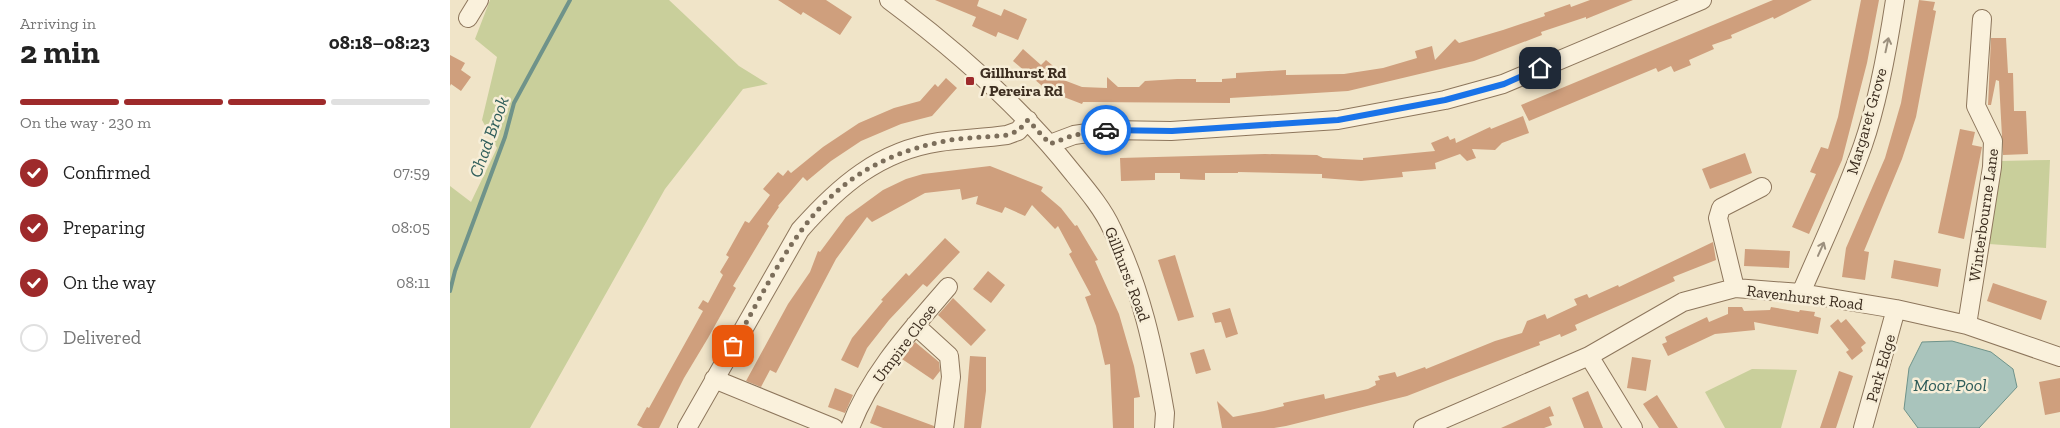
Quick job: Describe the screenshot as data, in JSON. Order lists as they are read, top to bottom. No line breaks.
{"streets":{"street":["Margaret Grove","Winterbourne Lane","Gillhurst Road","Ravenhurst Road","Umpire Close","Park Edge"]},"crossings":[["Margaret Grove","Ravenhurst Road"],["Winterbourne Lane","Ravenhurst Road"],["Ravenhurst Road","Park Edge"]],"one_way":["Margaret Grove"],"water":["Chad Brook","Moor Pool"],"places":{"transit":["Gillhurst Rd / Pereira Rd"]},"page":{"heading":["2 min","Arriving in","08:18–08:23"],"bar":"On the way · 230 m","list":[["Confirmed","07:59"],["Preparing","08:05"],["On the way","08:11"],"Delivered"]}}
